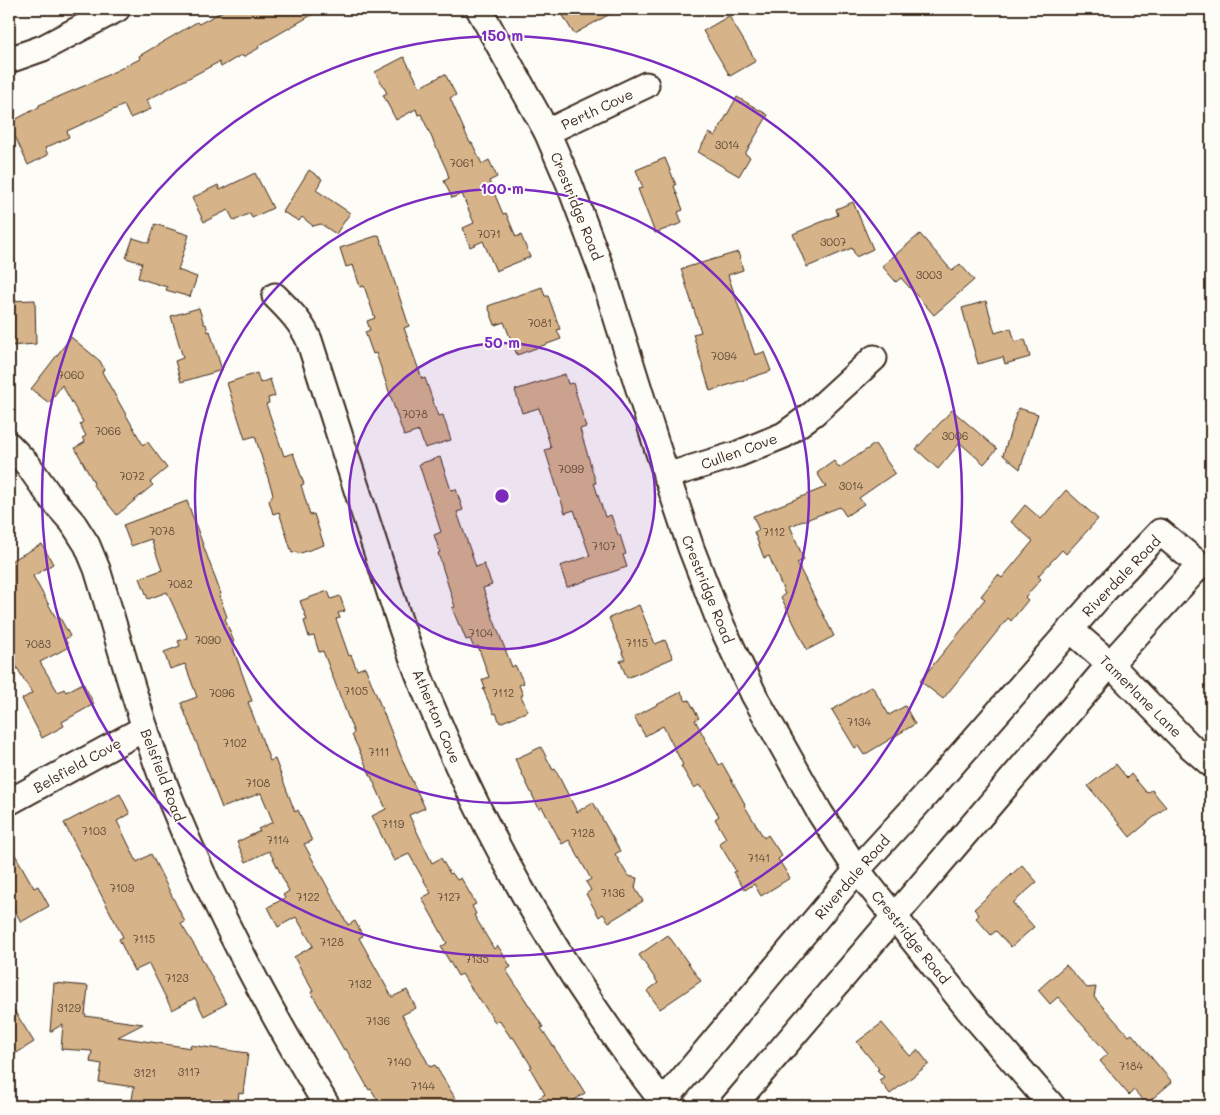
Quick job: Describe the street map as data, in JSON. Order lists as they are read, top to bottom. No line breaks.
{"streets":{"street":["Perth Cove","Crestridge Road","Cullen Cove","Riverdale Road","Tamerlane Lane","Atherton Cove","Belsfield Cove","Belsfield Road"]},"crossings":[["Perth Cove","Crestridge Road"],["Crestridge Road","Cullen Cove"],["Crestridge Road","Riverdale Road"],["Riverdale Road","Tamerlane Lane"],["Riverdale Road","Atherton Cove"],["Belsfield Cove","Belsfield Road"]],"house_numbers":["3014","7061","7071","3007","3003","7081","7094","7060","7078","7066","3006","7099","7072","3014","7078","7112","7107","7082","7104","7090","7115","7083","7105","7096","7112","7134","7102","7111","7108","7119","7103","7128","7114","7141","7109","7136","7122","7127","7115","7128","7135","7123","7132","3129","7136","7140","7184","3117","3121","7144"],"rings":["150 m","100 m","50 m"]}
